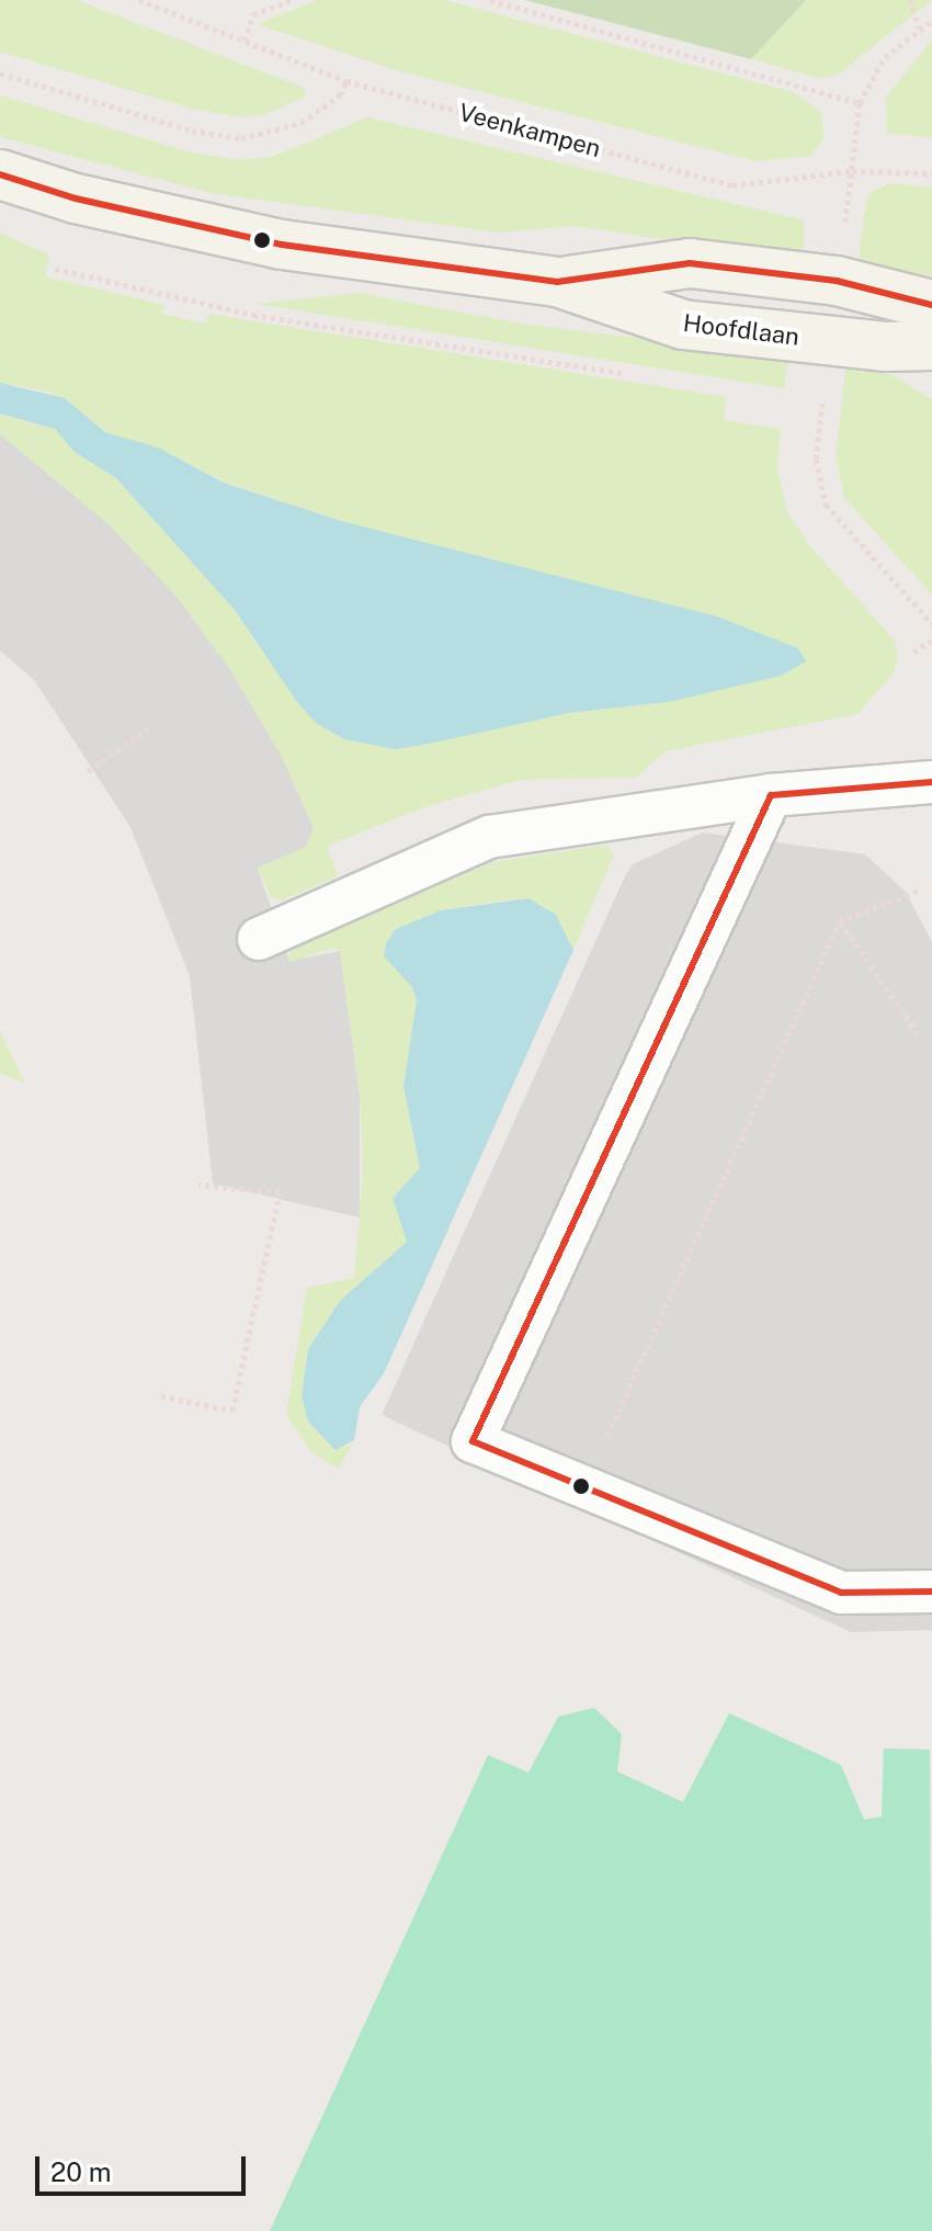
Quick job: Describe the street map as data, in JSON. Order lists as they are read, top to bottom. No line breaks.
{"streets":{"street":["Hoofdlaan"],"path":["Veenkampen"]},"scale_bar":"20 m"}
